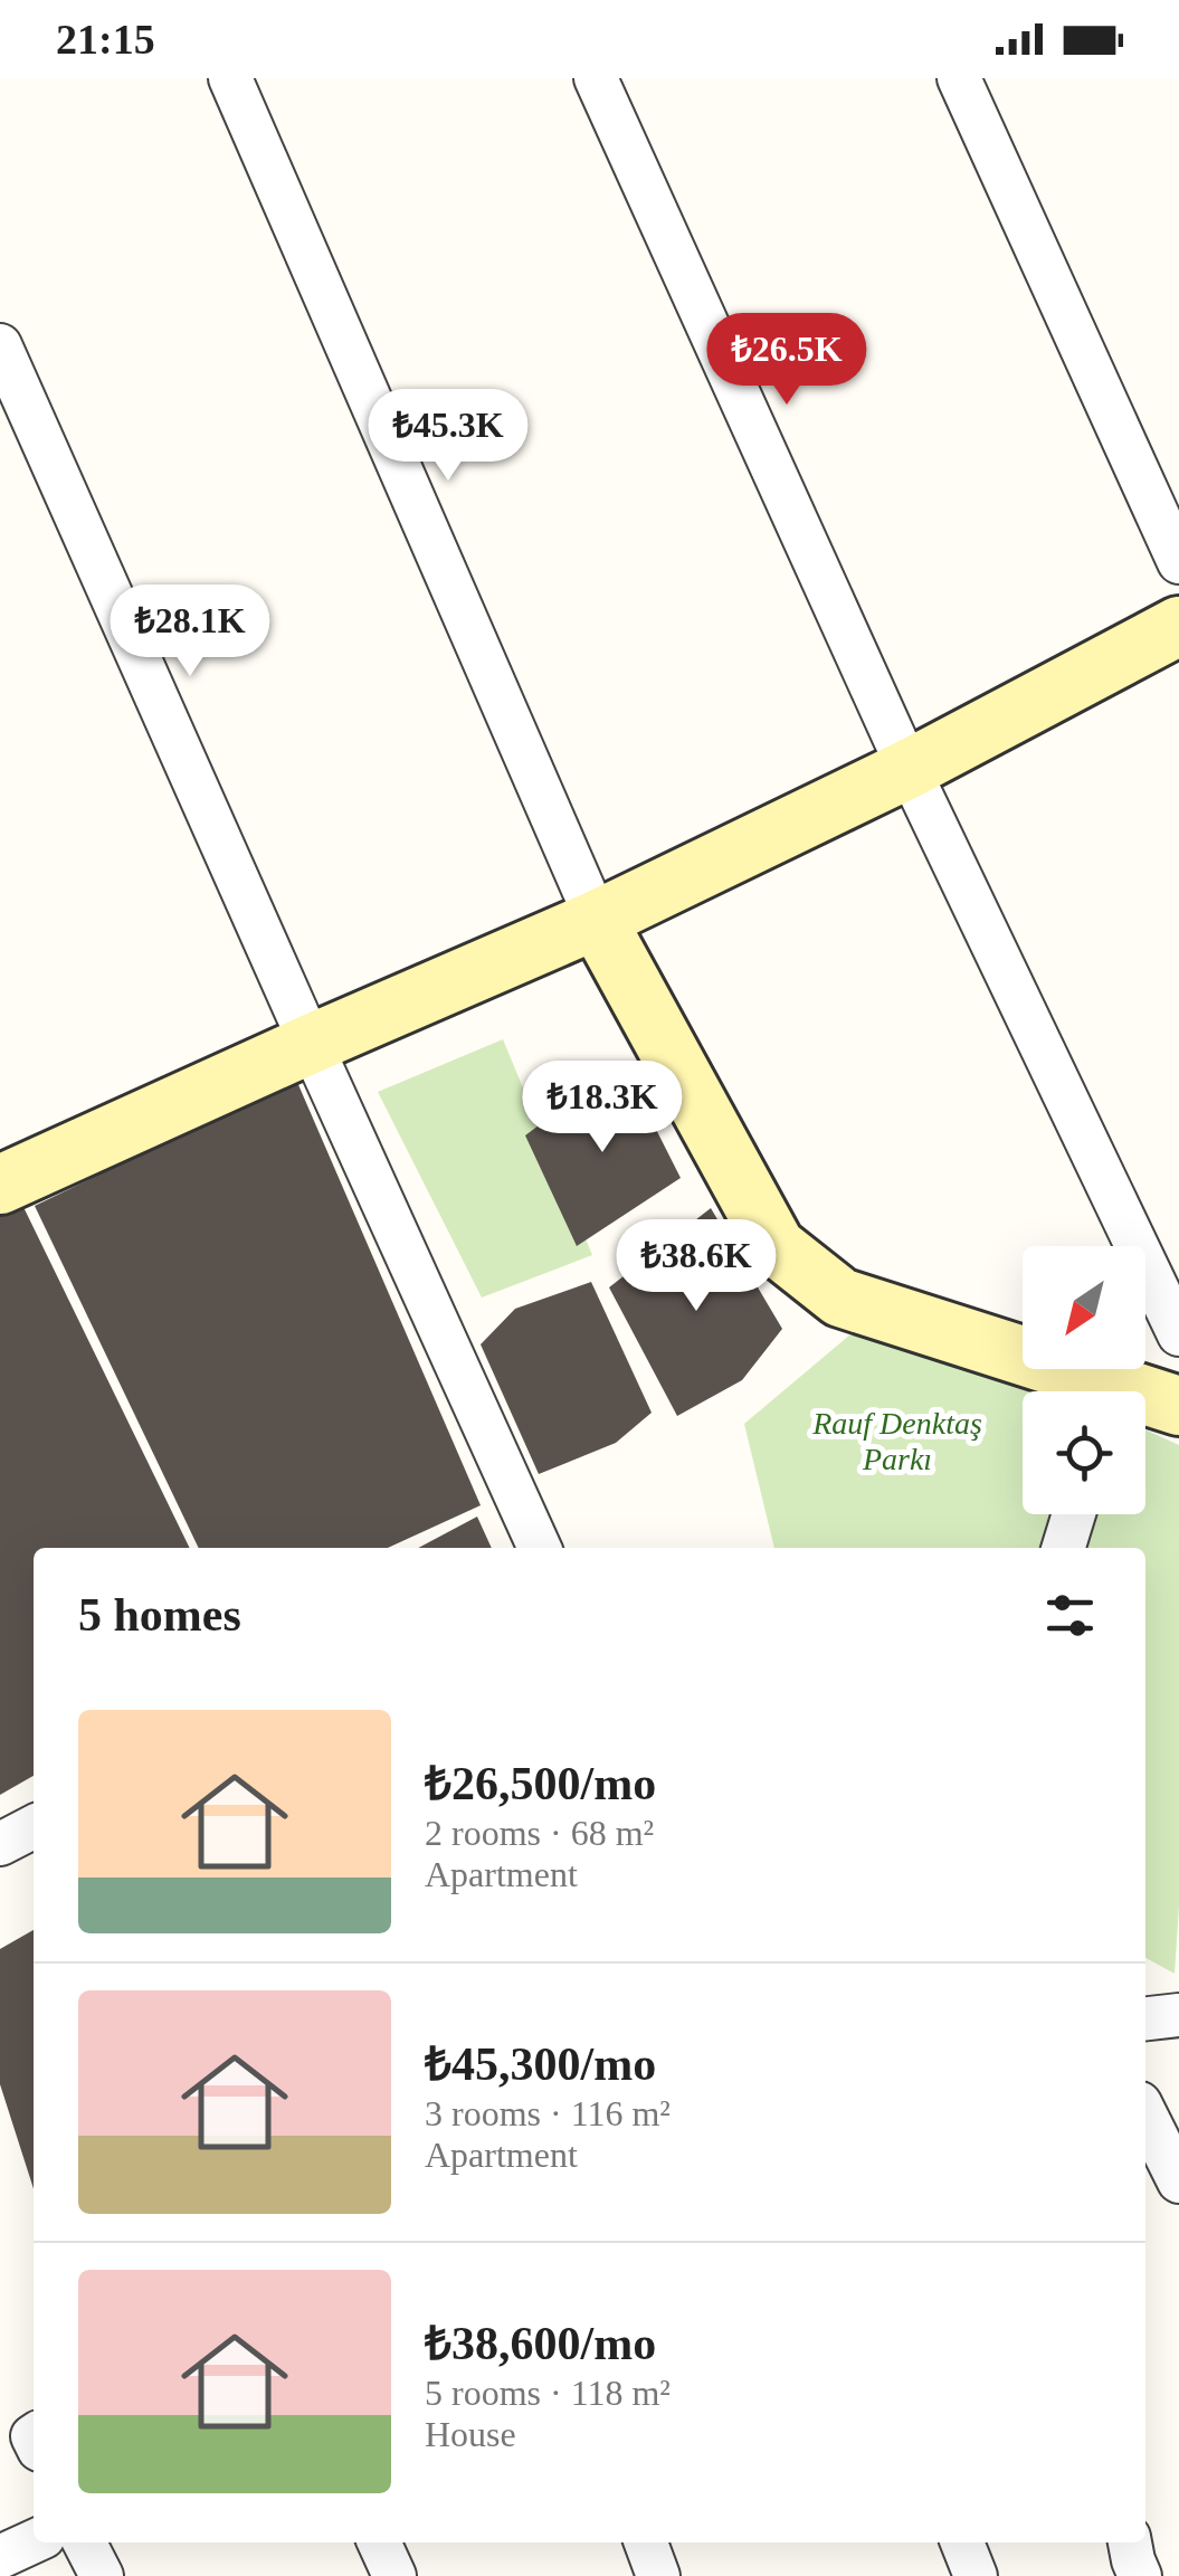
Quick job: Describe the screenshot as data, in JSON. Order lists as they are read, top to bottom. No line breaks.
{"parks":["Rauf Denktaş Parkı"],"north":"bottom left","page":{"status":"21:15","price":["₺26.5K","₺45.3K","₺28.1K","₺18.3K","₺38.6K"],"heading":"5 homes","list":[{"name":"₺26,500/mo","note":"2 rooms · 68 m² · Apartment"},{"name":"₺45,300/mo","note":"3 rooms · 116 m² · Apartment"},{"name":"₺38,600/mo","note":"5 rooms · 118 m² · House"}]}}
